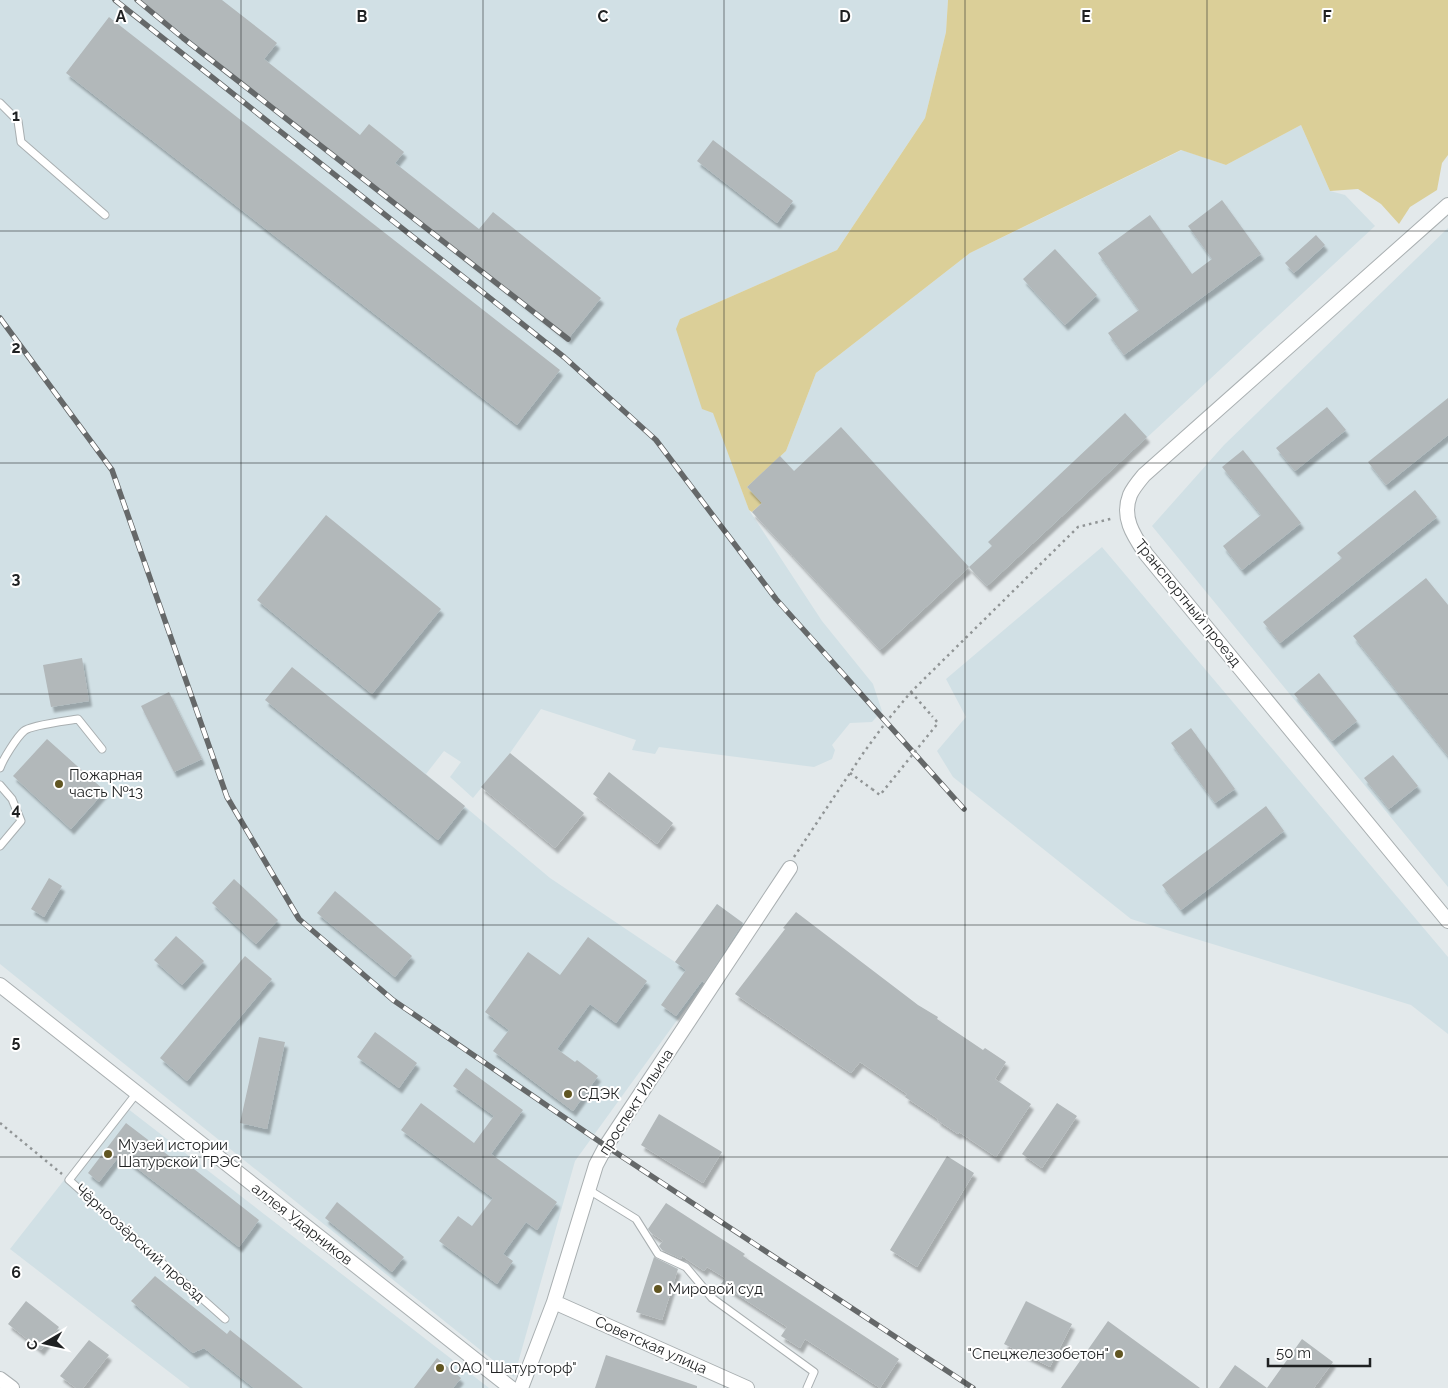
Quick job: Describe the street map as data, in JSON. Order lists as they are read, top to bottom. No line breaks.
{"streets":{"street":["Транспортный проезд","проспект Ильича","аллея Ударников","Советская улица"],"lane":["Чёрноозёрский проезд"]},"crossings":[["проспект Ильича","Советская улица"],["аллея Ударников","Чёрноозёрский проезд"]],"places":["Пожарная часть №13","СДЭК","Музей истории Шатурской ГРЭС","Мировой суд","\"Спецжелезобетон\"","ОАО \"Шатурторф\""],"scale_bar":"50 m","north":"left","grid":{"columns":["A","B","C","D","E","F"],"rows":["1","2","3","4","5","6"]}}
